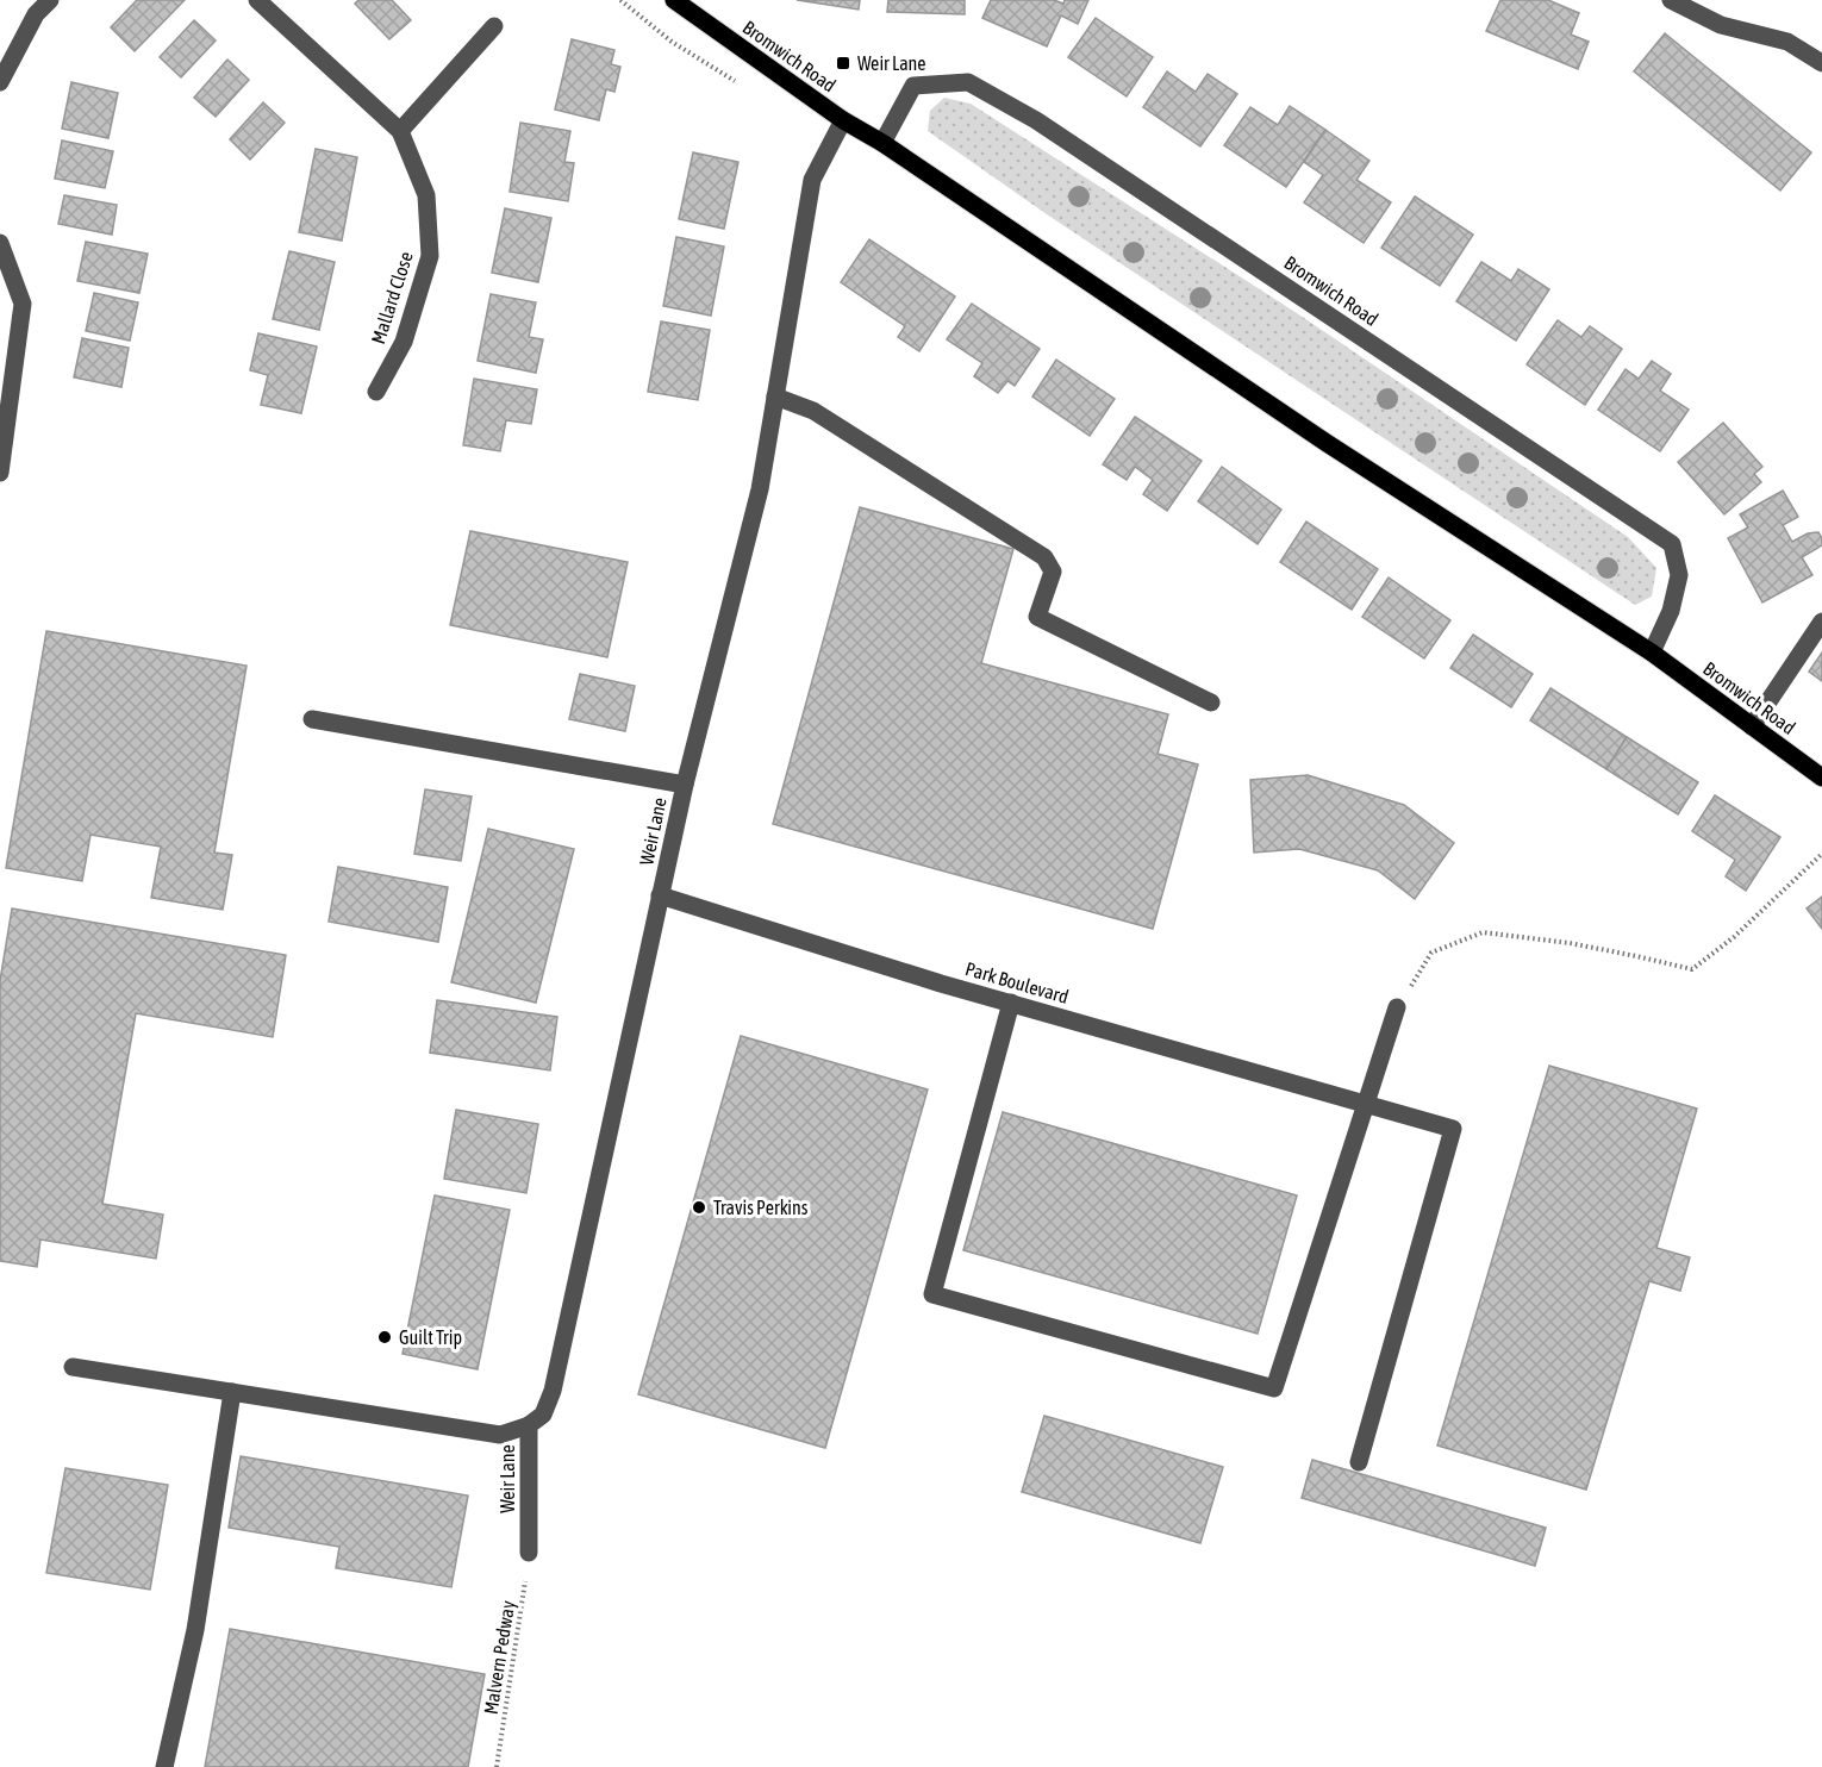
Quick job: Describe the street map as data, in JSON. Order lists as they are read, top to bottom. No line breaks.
{"streets":{"main road":["Bromwich Road"],"street":["Mallard Close","Weir Lane","Park Boulevard"],"path":["Malvern Pedway"]},"crossings":[["Bromwich Road","Weir Lane"],["Weir Lane","Park Boulevard"],["Weir Lane","Malvern Pedway"]],"places":{"transit":["Weir Lane"],"other":["Travis Perkins","Guilt Trip"]}}
